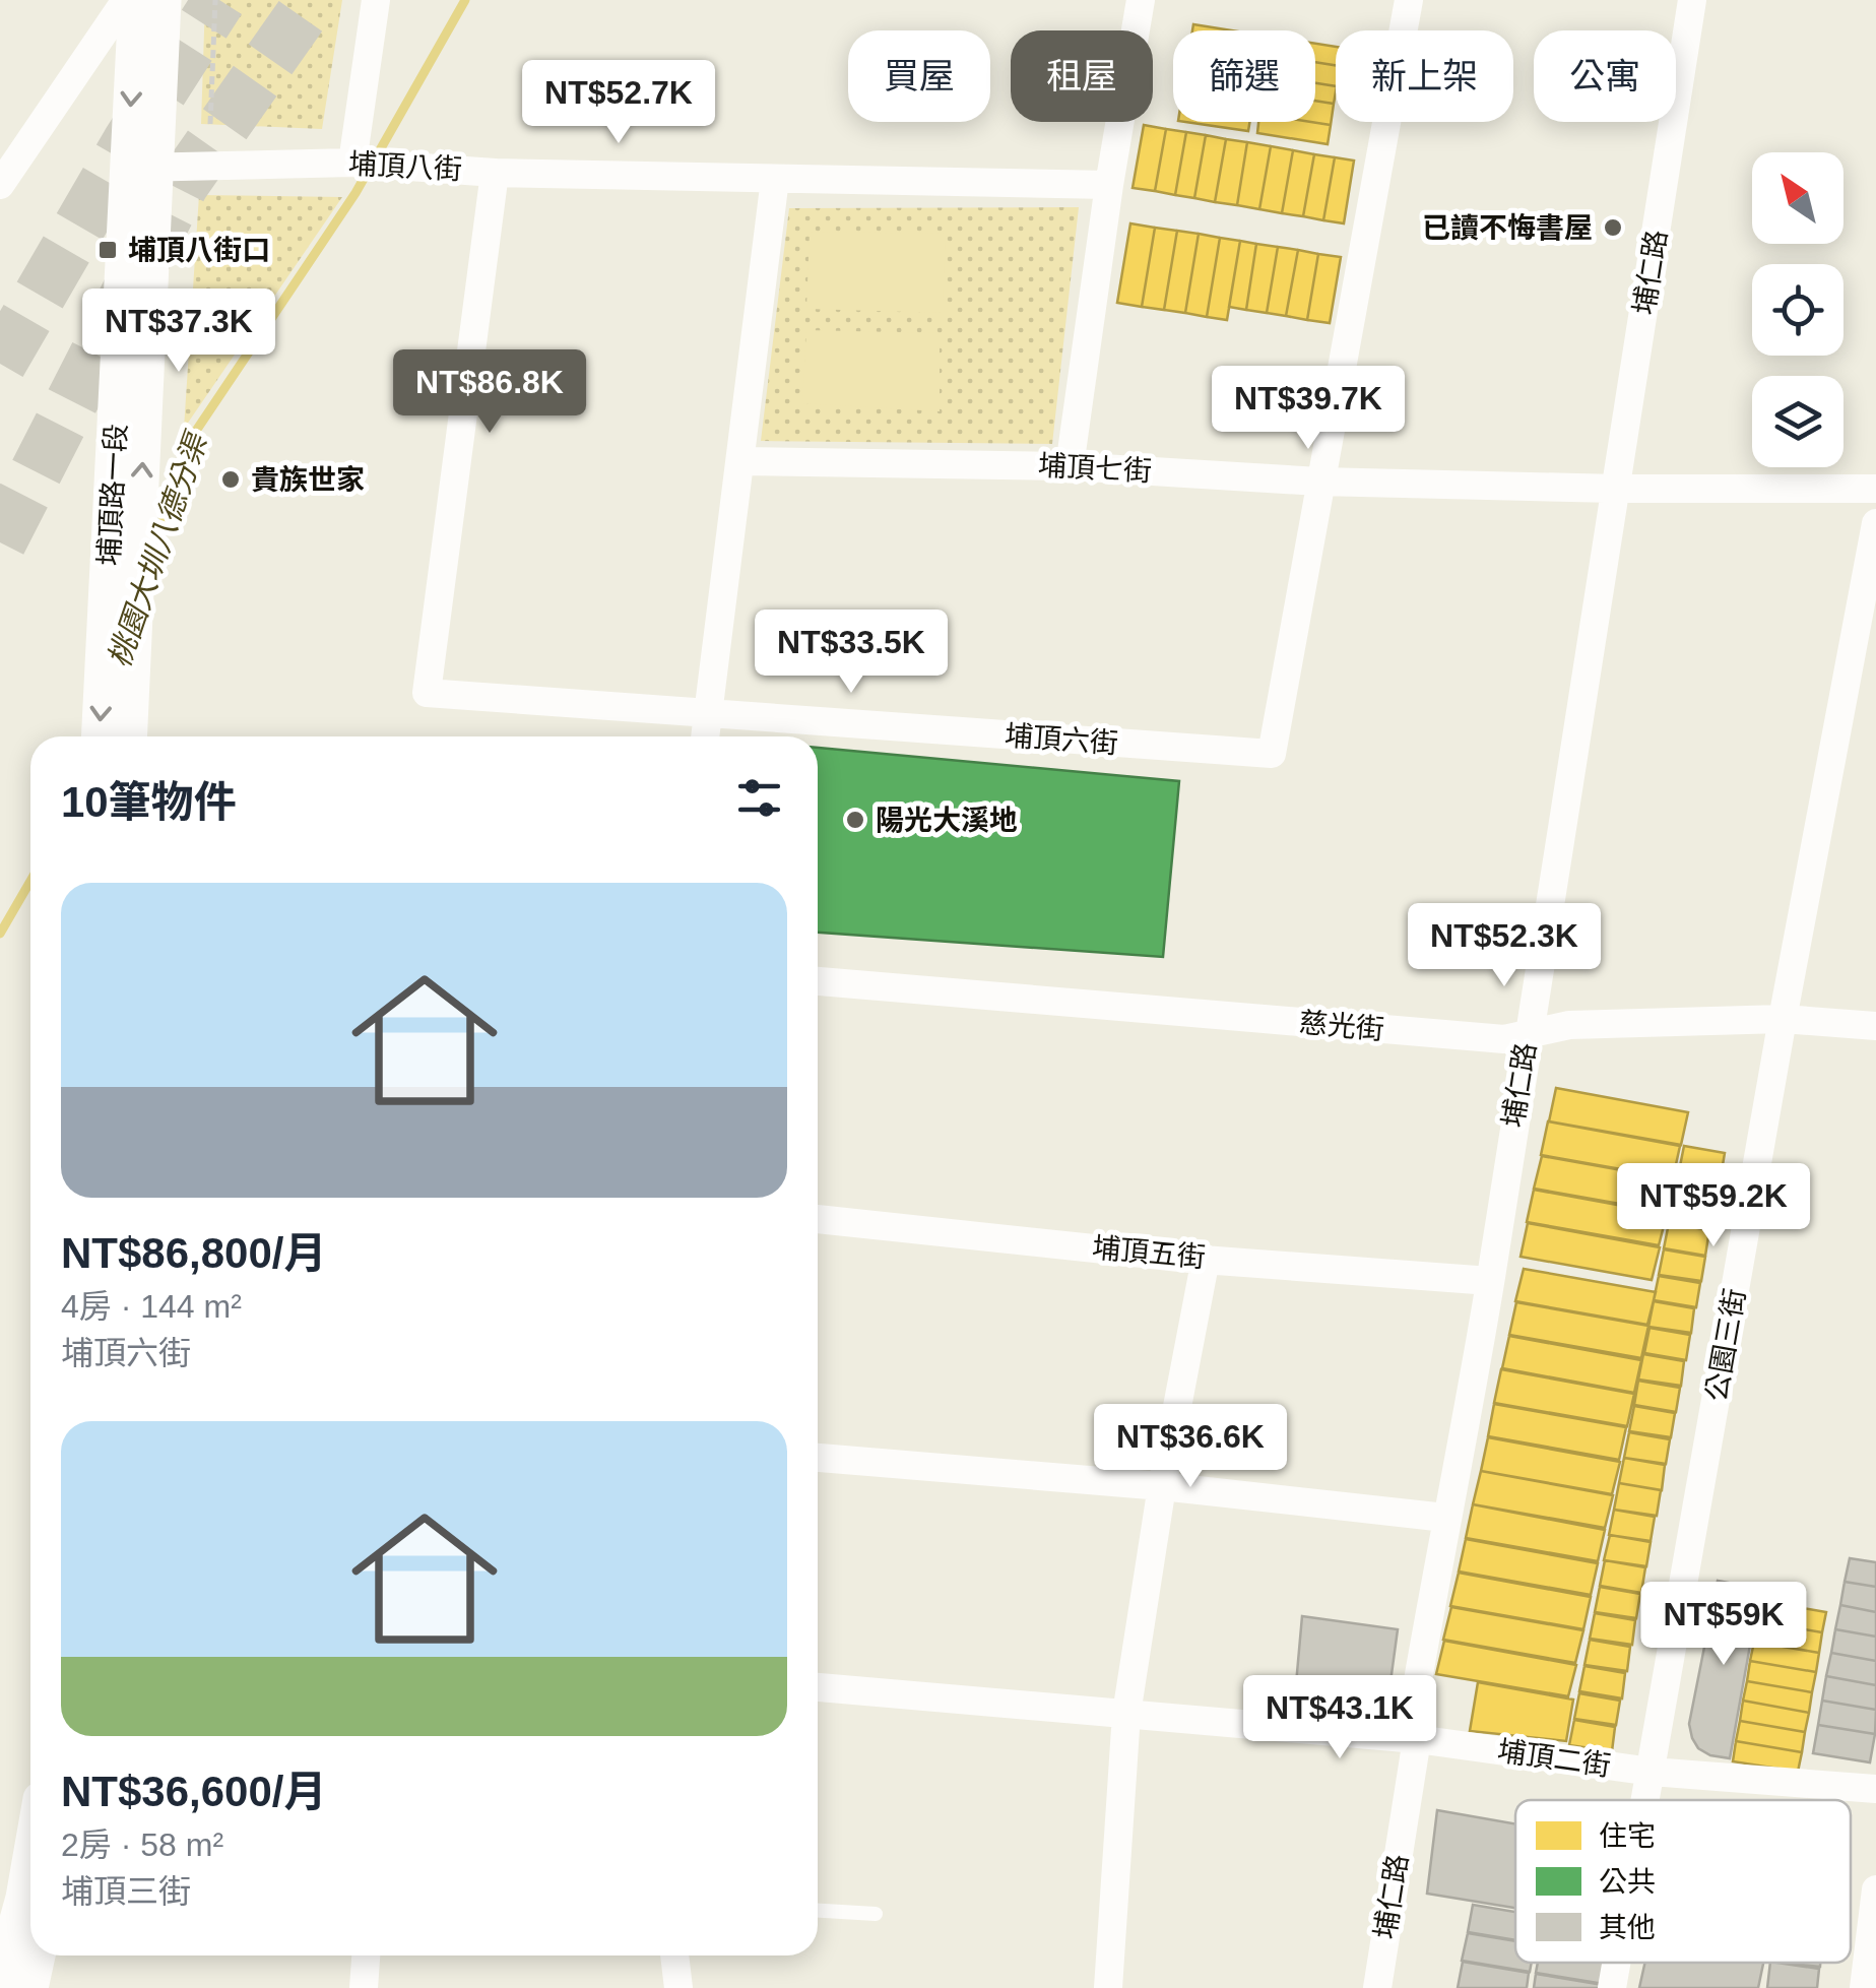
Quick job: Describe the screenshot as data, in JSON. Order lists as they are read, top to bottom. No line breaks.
{"streets":{"street":["埔頂八街","埔仁路","埔頂七街","埔頂路一段","埔頂六街","慈光街","埔頂五街","公園三街","埔頂二街"]},"crossings":[["埔頂八街","埔頂路一段"],["埔頂八街","埔頂六街"],["埔仁路","埔頂七街"],["埔仁路","慈光街"],["埔仁路","埔頂五街"],["埔仁路","埔頂二街"],["埔頂七街","埔頂六街"],["慈光街","公園三街"],["公園三街","埔頂二街"]],"water":["桃園大圳八德分渠"],"places":{"other":["已讀不悔書屋","貴族世家","陽光大溪地"],"transit":["埔頂八街口"]},"legend":["住宅","公共","其他"],"north":"top left","page":{"chip":["買屋","租屋","篩選","新上架","公寓"],"price":["NT$52.7K","NT$37.3K","NT$86.8K","NT$39.7K","NT$33.5K","NT$52.3K","NT$59.2K","NT$36.6K","NT$59K","NT$43.1K"],"heading":"10筆物件","list":[{"name":"NT$86,800/月","note":"4房 · 144 m² · 埔頂六街"},{"name":"NT$36,600/月","note":"2房 · 58 m² · 埔頂三街"}]}}
